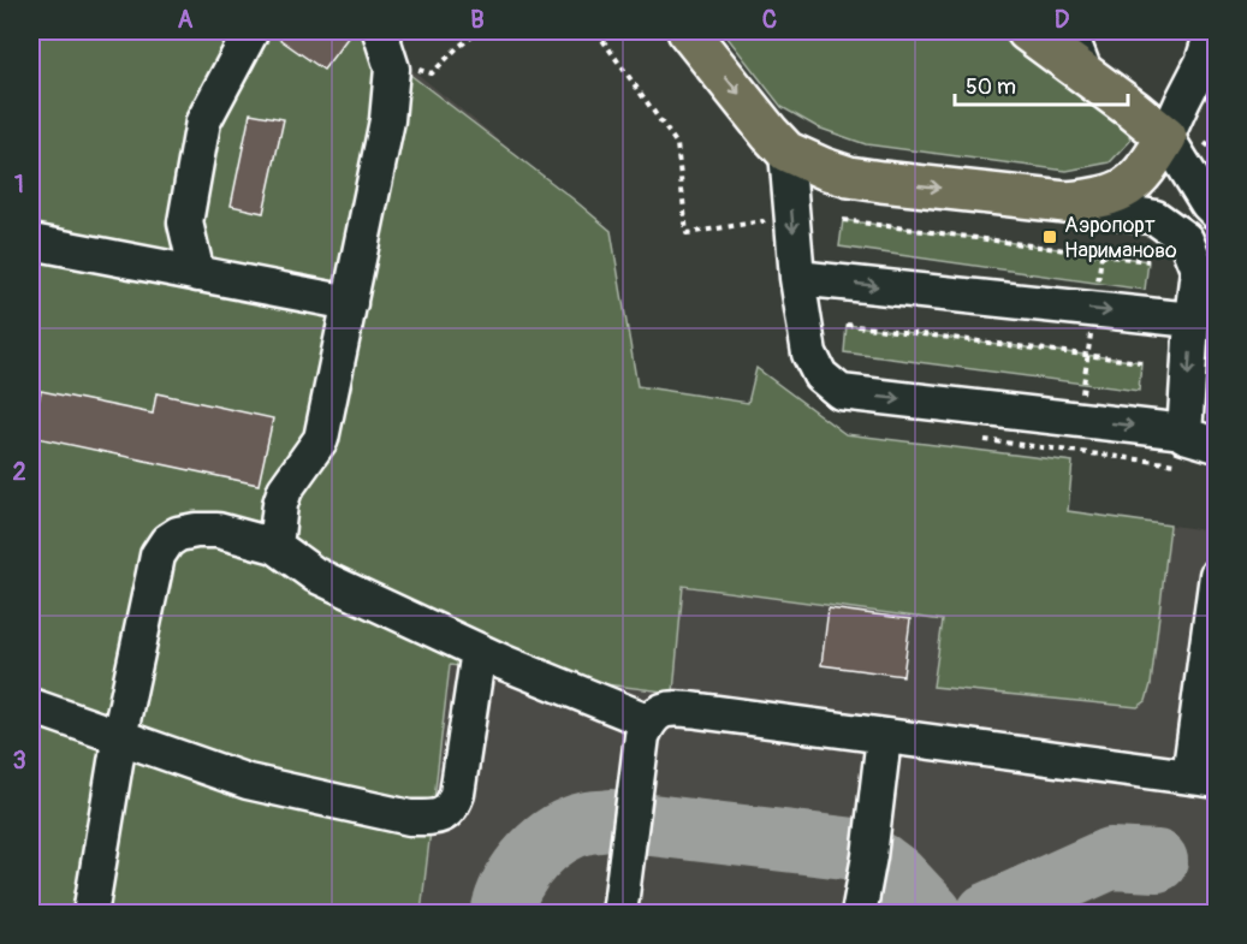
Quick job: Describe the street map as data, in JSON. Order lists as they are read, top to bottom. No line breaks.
{"places":{"transit":["Аэропорт Нариманово"]},"scale_bar":"50 m","grid":{"columns":["A","B","C","D"],"rows":["1","2","3"]}}
